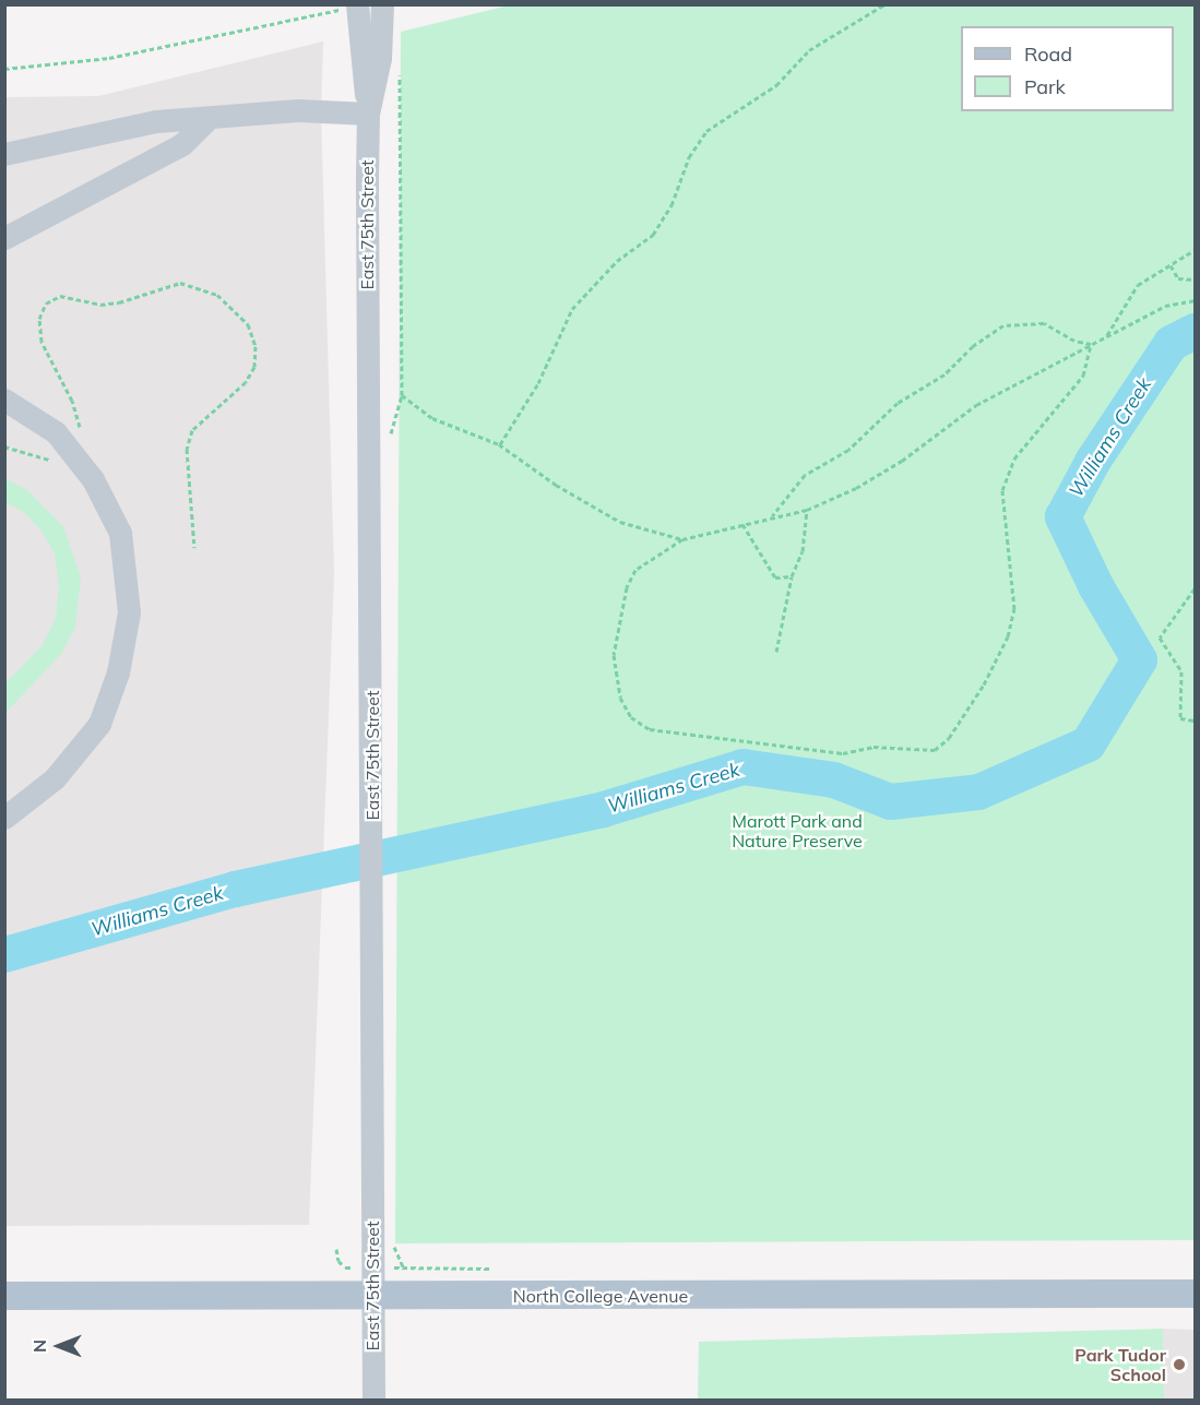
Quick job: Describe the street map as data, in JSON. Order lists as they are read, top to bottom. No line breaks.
{"streets":{"main road":["North College Avenue"],"street":["East 75th Street"]},"crossings":[["East 75th Street","North College Avenue"]],"water":["Williams Creek"],"parks":["Marott Park and Nature Preserve"],"places":["Park Tudor School"],"legend":["Road","Park"],"north":"left"}
